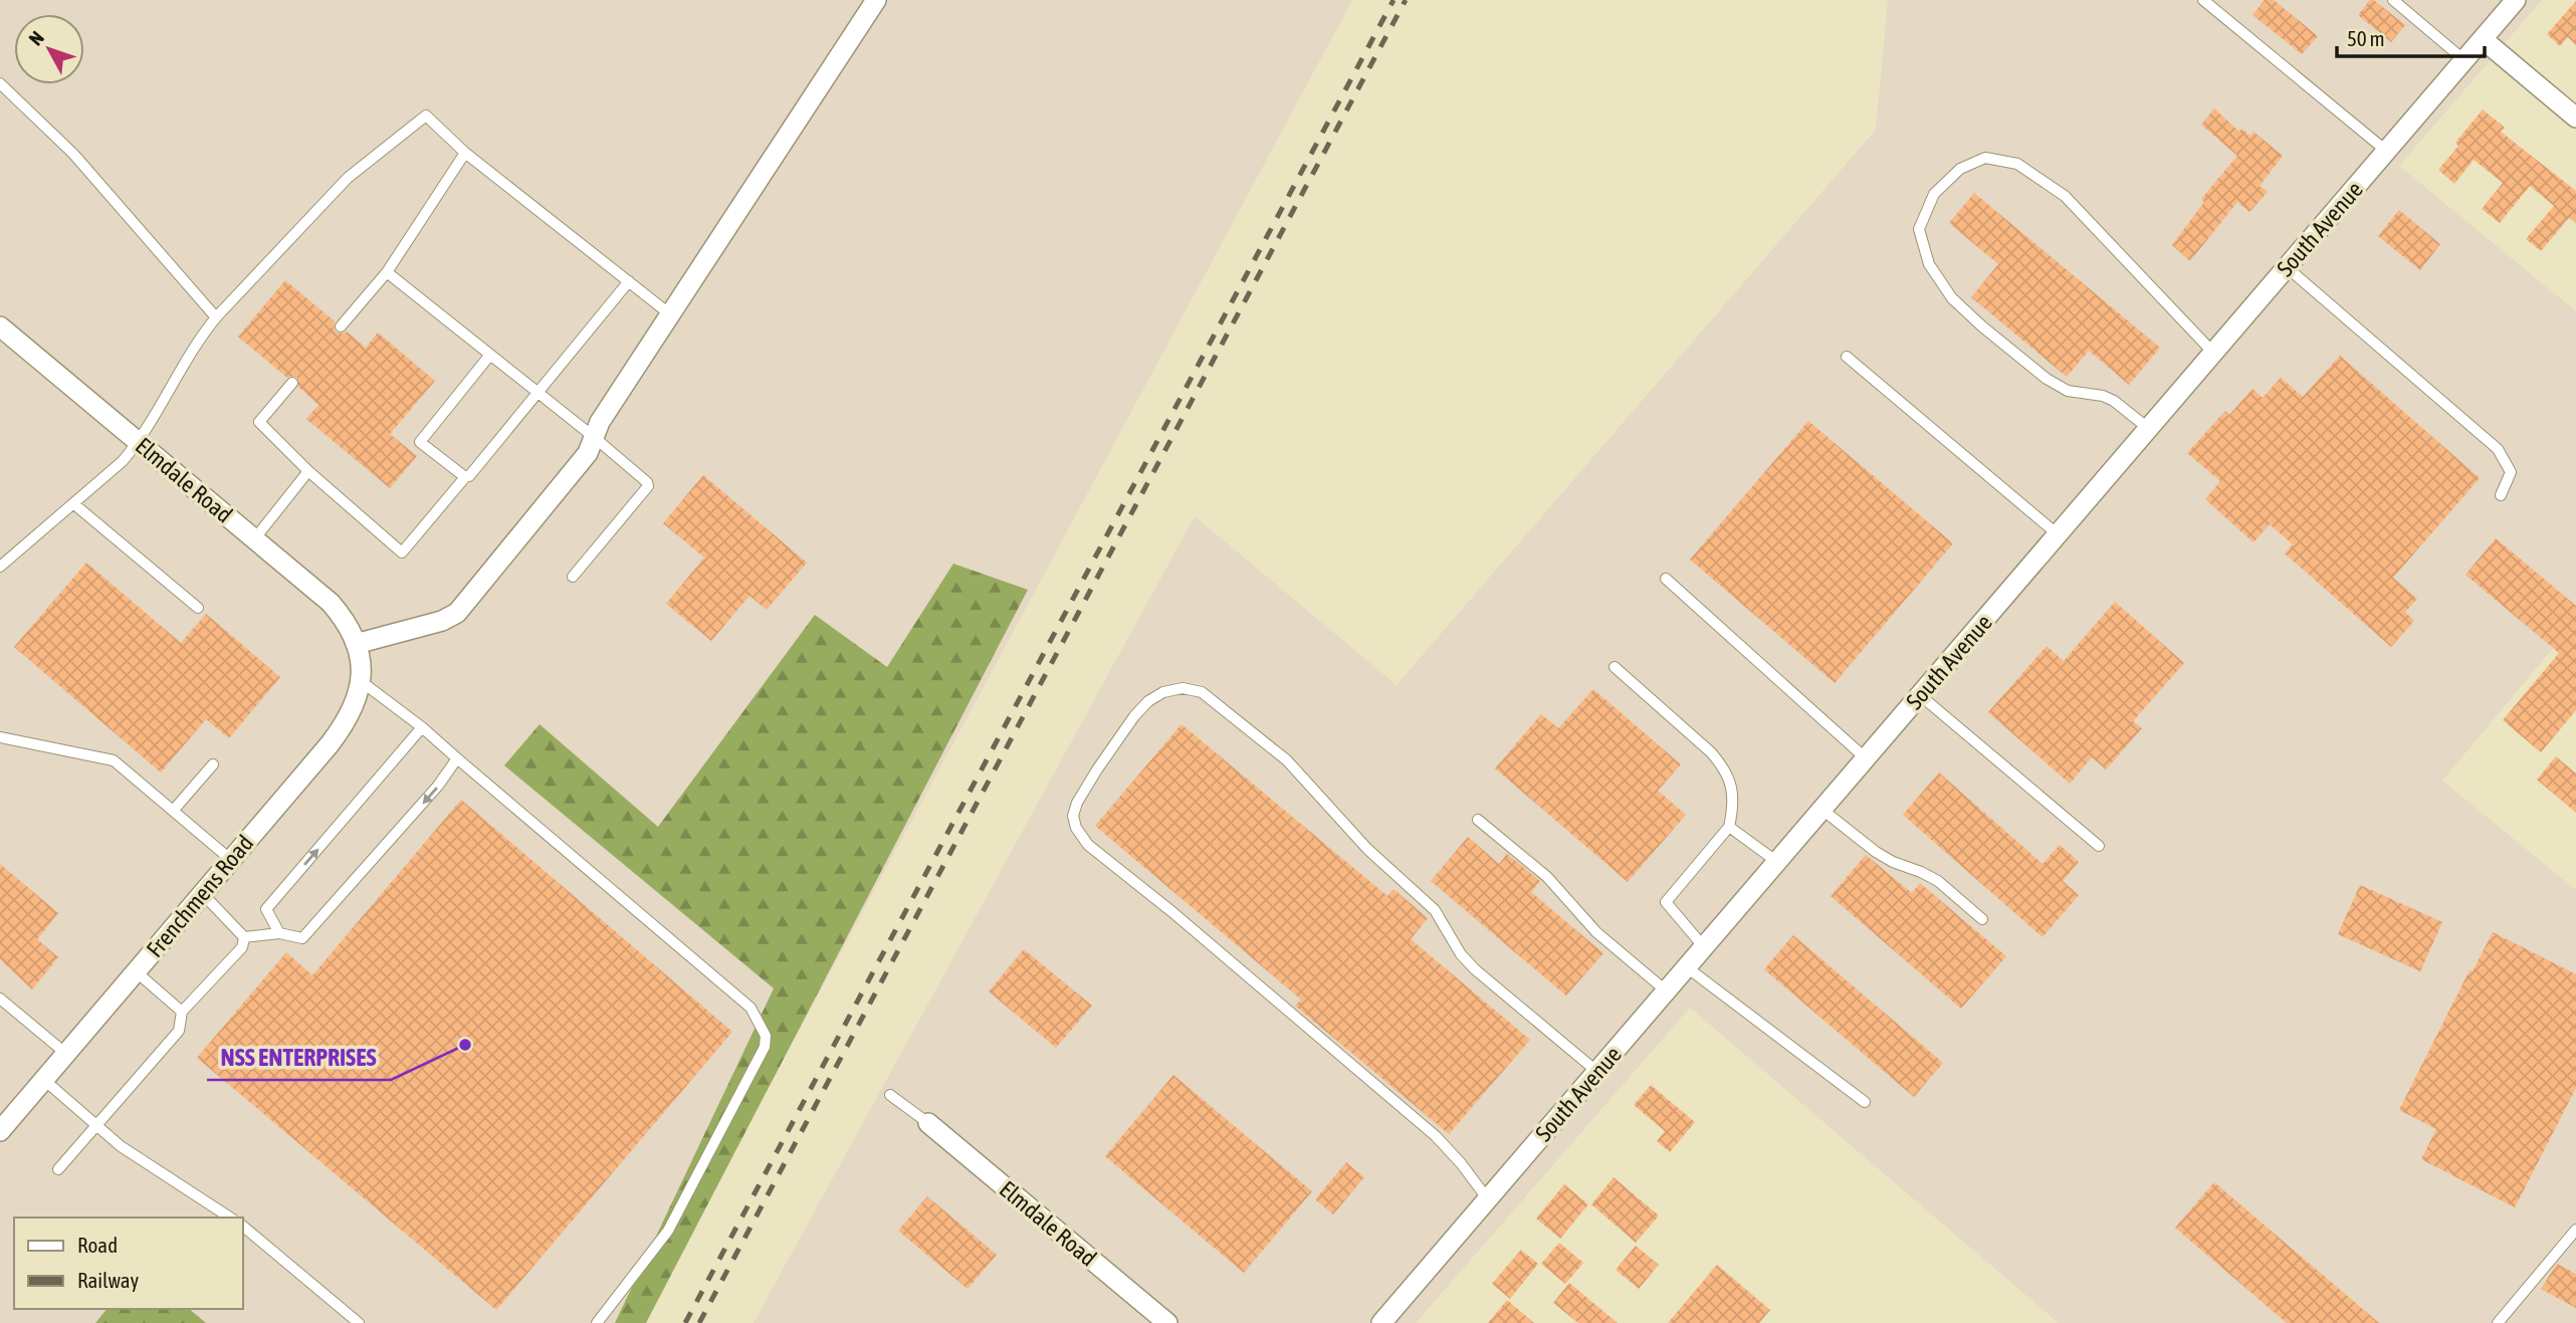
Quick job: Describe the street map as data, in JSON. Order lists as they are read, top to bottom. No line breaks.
{"streets":{"street":["South Avenue","Elmdale Road","Frenchmens Road"]},"crossings":[["Elmdale Road","Frenchmens Road"]],"places":["NSS ENTERPRISES"],"legend":["Road","Railway"],"scale_bar":"50 m","north":"top left"}
